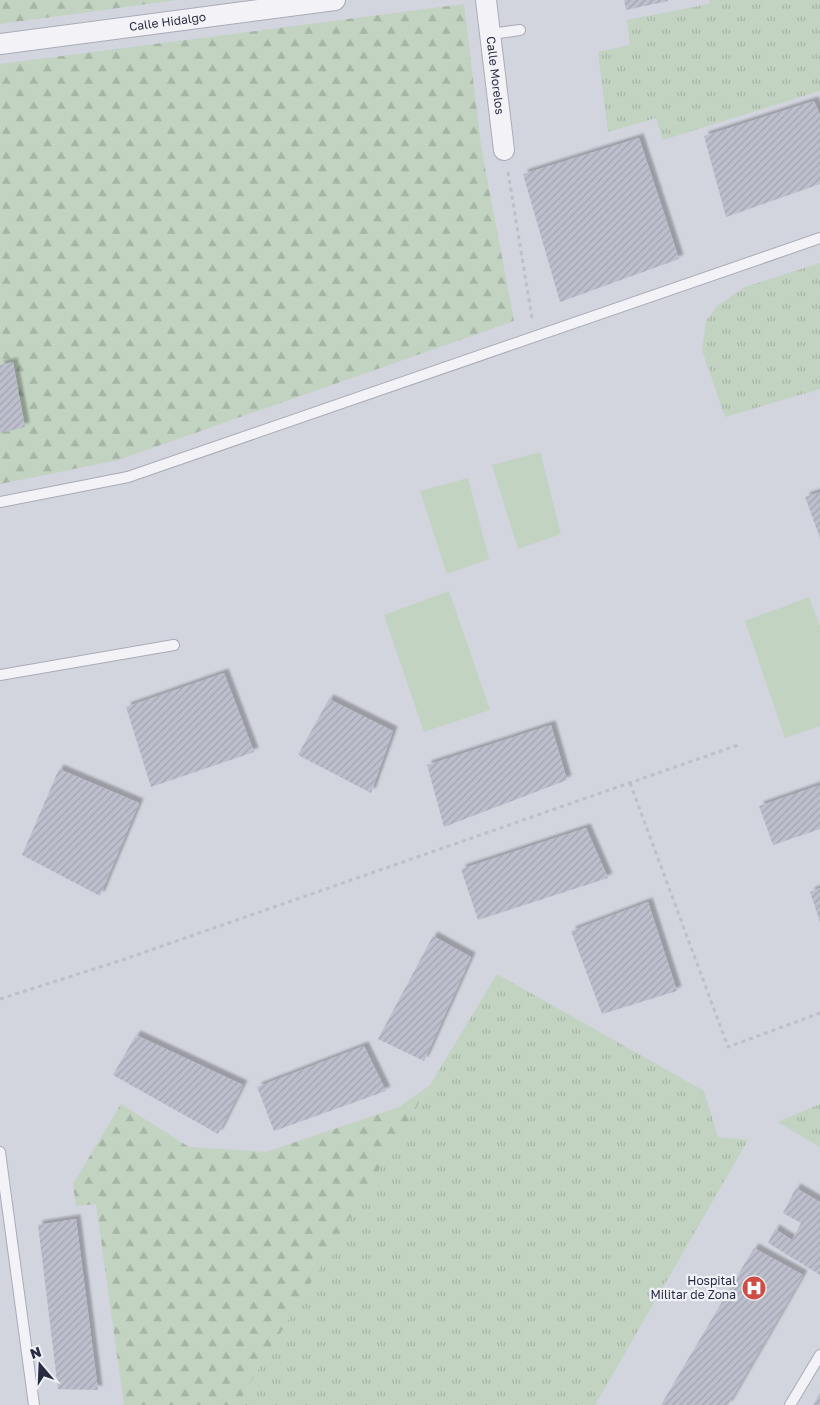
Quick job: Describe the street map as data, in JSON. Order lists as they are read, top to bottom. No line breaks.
{"streets":{"street":["Calle Hidalgo","Calle Morelos"]},"places":{"hospital":["Hospital Militar de Zona"]},"north":"top"}
